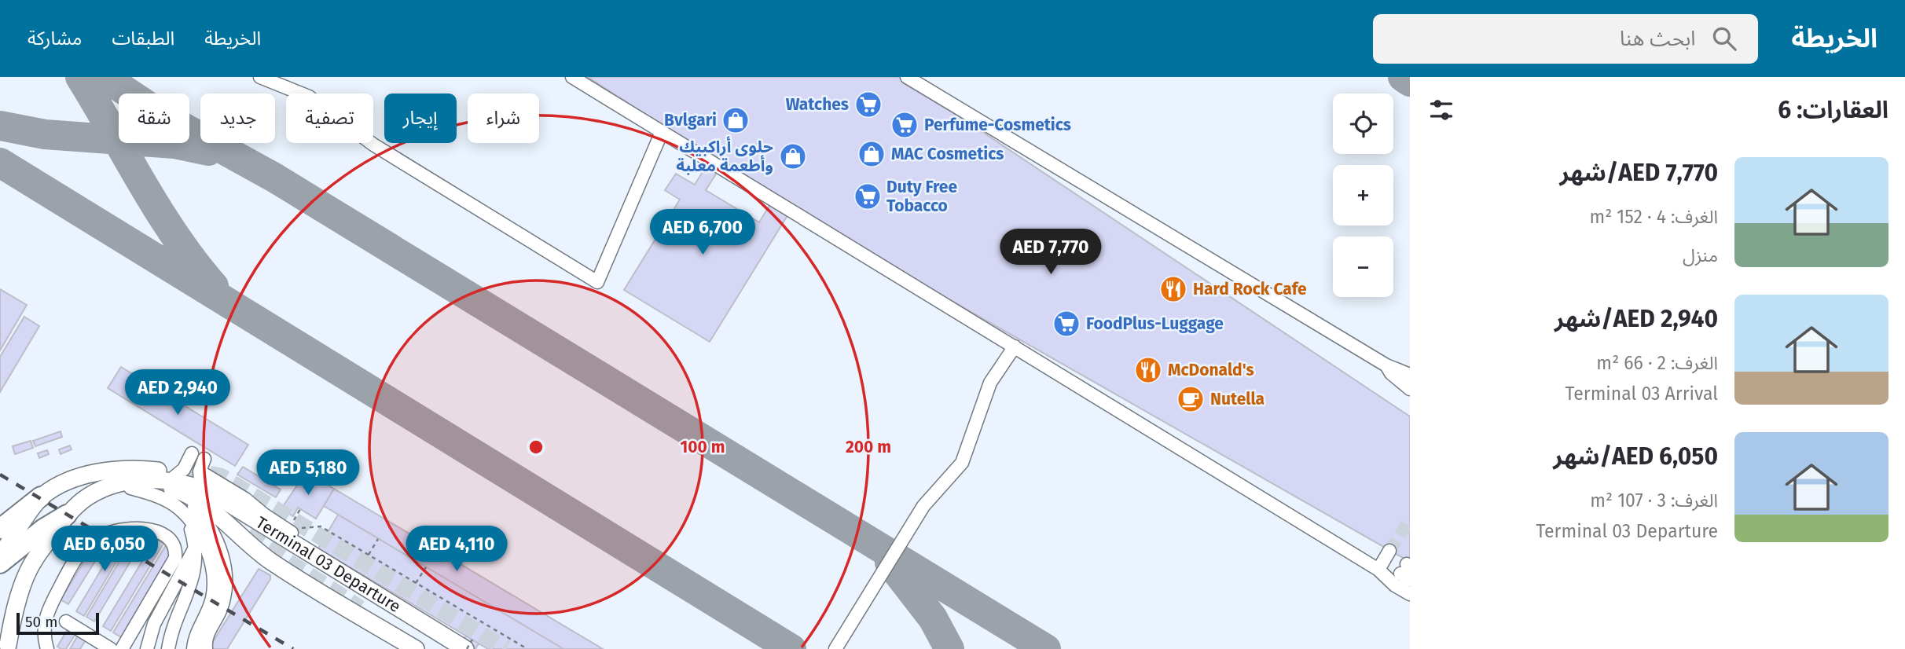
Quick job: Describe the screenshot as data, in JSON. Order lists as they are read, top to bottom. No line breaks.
{"streets":{"main road":["Terminal 03 Departure"]},"places":{"supermarket":["Watches","Perfume-Cosmetics","Duty Free Tobacco","FoodPlus-Luggage"],"shop":["Bvlgari","MAC Cosmetics","حلوى أراكبيك وأطعمة معلبة"],"restaurant":["Hard Rock Cafe","McDonald's"],"cafe":["Nutella"]},"scale_bar":"50 m","page":{"header":"الخريطة","search":"ابحث هنا","nav":["الخريطة","الطبقات","مشاركة"],"heading":"العقارات: 6","map_buttons":["+","−"],"chip":["شراء","إيجار","تصفية","جديد","شقة"],"list":[{"name":"AED 7,770/شهر","note":"الغرف: 4 · 152 m² · منزل"},{"name":"AED 2,940/شهر","note":"الغرف: 2 · 66 m² · Terminal 03 Arrival"},{"name":"AED 6,050/شهر","note":"الغرف: 3 · 107 m² · Terminal 03 Departure"}],"price":["AED 6,700","AED 7,770","AED 2,940","AED 5,180","AED 6,050","AED 4,110"],"scale":"50 m"},"rings":["100 m","200 m"]}
